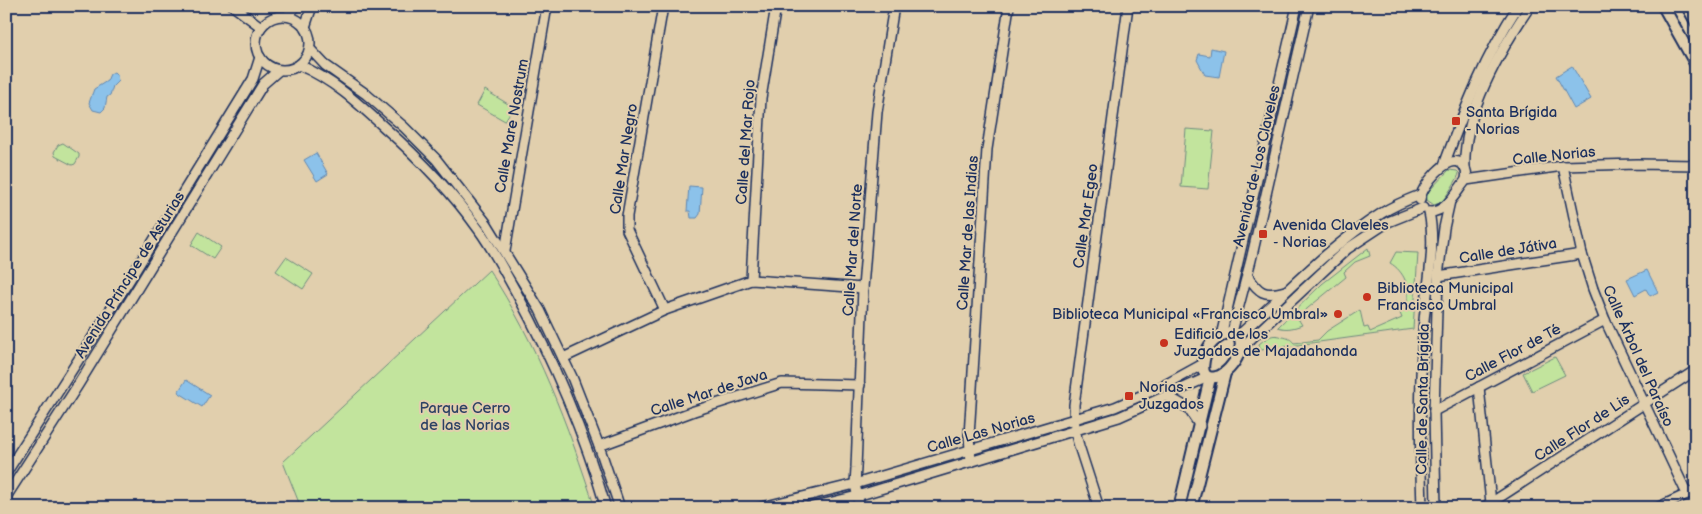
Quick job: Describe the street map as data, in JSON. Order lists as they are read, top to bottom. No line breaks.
{"streets":{"street":["Calle Mare Nostrum","Calle del Mar Rojo","Calle Norias","Calle Mar Negro","Avenida de Los Claveles","Calle Mar Egeo","Calle Mar de las Indias","Calle Mar del Norte","Calle de Játiva","Avenida Príncipe de Asturias","Calle Flor de Té","Calle Árbol del Paraíso","Calle Mar de Java","Calle de Santa Brígida","Calle Flor de Lis","Calle Las Norias"]},"crossings":[["Calle Norias","Calle Árbol del Paraíso"],["Avenida de Los Claveles","Calle Las Norias"],["Calle Mar Egeo","Calle Las Norias"],["Calle Mar de las Indias","Calle Las Norias"],["Calle Mar del Norte","Calle Mar de Java"],["Calle Mar del Norte","Calle Las Norias"],["Calle de Játiva","Calle Árbol del Paraíso"],["Calle de Játiva","Calle de Santa Brígida"],["Calle Flor de Té","Calle Árbol del Paraíso"],["Calle Flor de Té","Calle de Santa Brígida"],["Calle Árbol del Paraíso","Calle Flor de Lis"]],"parks":["Parque Cerro de las Norias"],"places":{"transit":["Santa Brígida - Norias","Avenida Claveles - Norias","Norias - Juzgados"],"other":["Biblioteca Municipal Francisco Umbral","Biblioteca Municipal «Francisco Umbral»","Edificio de los Juzgados de Majadahonda"]}}
